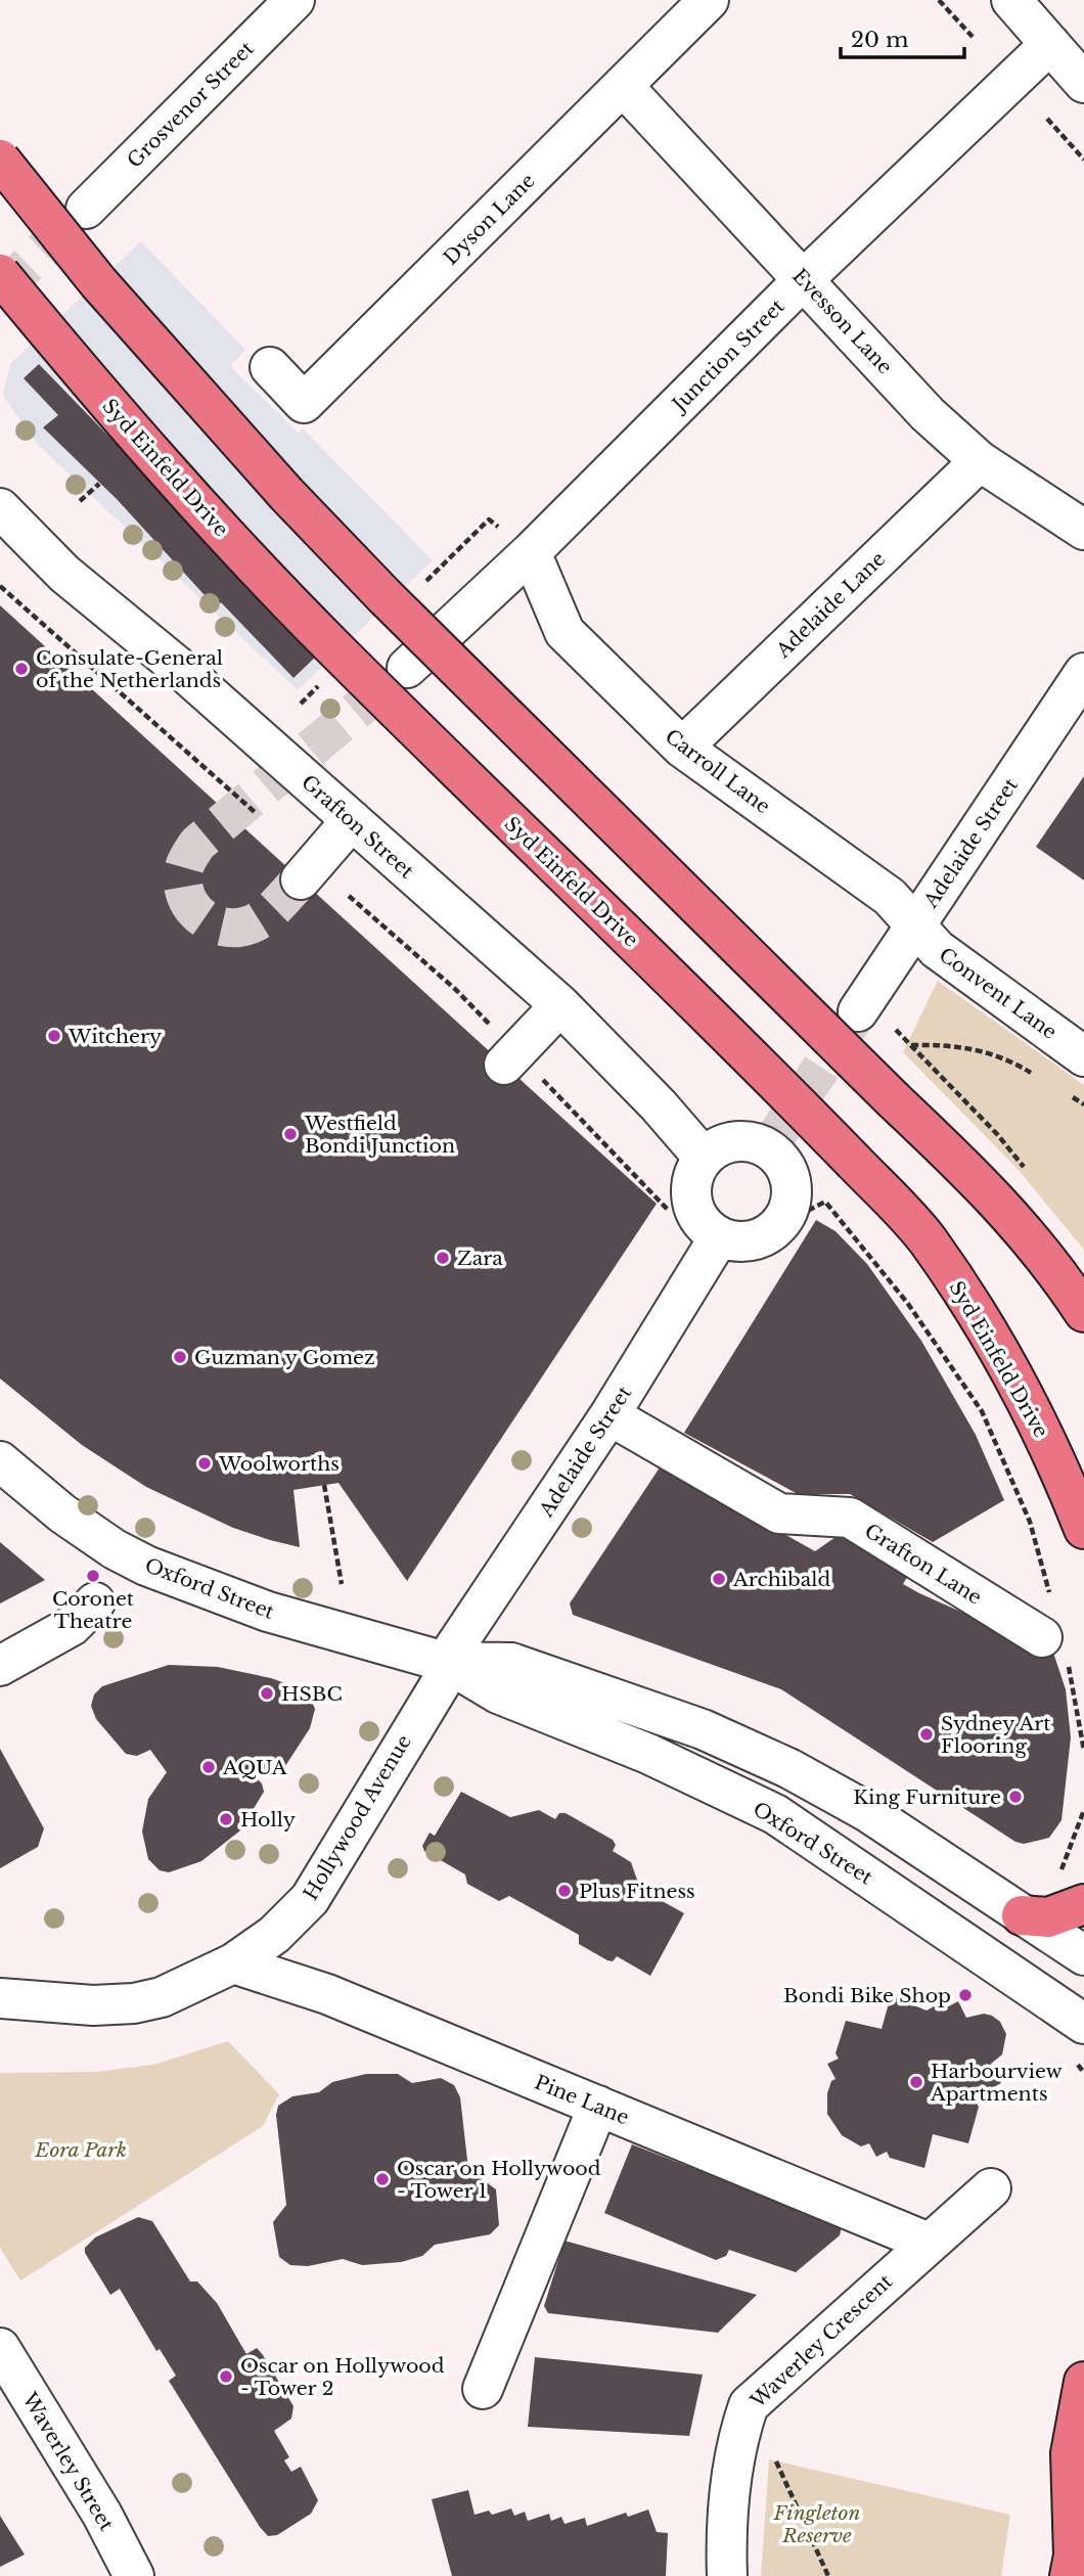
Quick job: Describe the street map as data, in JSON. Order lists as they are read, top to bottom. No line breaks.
{"streets":{"main road":["Syd Einfeld Drive"],"street":["Grosvenor Street","Dyson Lane","Evesson Lane","Junction Street","Adelaide Lane","Carroll Lane","Grafton Street","Adelaide Street","Convent Lane","Grafton Lane","Oxford Street","Hollywood Avenue","Pine Lane","Waverley Crescent","Waverley Street"]},"crossings":[["Dyson Lane","Evesson Lane"],["Evesson Lane","Junction Street"],["Evesson Lane","Adelaide Lane"],["Junction Street","Carroll Lane"],["Adelaide Lane","Carroll Lane"],["Carroll Lane","Adelaide Street"],["Carroll Lane","Convent Lane"],["Grafton Street","Adelaide Street"],["Adelaide Street","Convent Lane"],["Adelaide Street","Grafton Lane"],["Adelaide Street","Oxford Street"],["Adelaide Street","Hollywood Avenue"],["Oxford Street","Hollywood Avenue"],["Hollywood Avenue","Pine Lane"],["Pine Lane","Waverley Crescent"]],"parks":["Eora Park","Fingleton Reserve"],"places":["Consulate-General of the Netherlands","Witchery","Westfield Bondi Junction","Zara","Guzman y Gomez","Woolworths","Coronet Theatre","Archibald","HSBC","Sydney Art Flooring","AQUA","King Furniture","Holly","Plus Fitness","Bondi Bike Shop","Harbourview Apartments","Oscar on Hollywood - Tower 1","Oscar on Hollywood - Tower 2"],"scale_bar":"20 m"}
